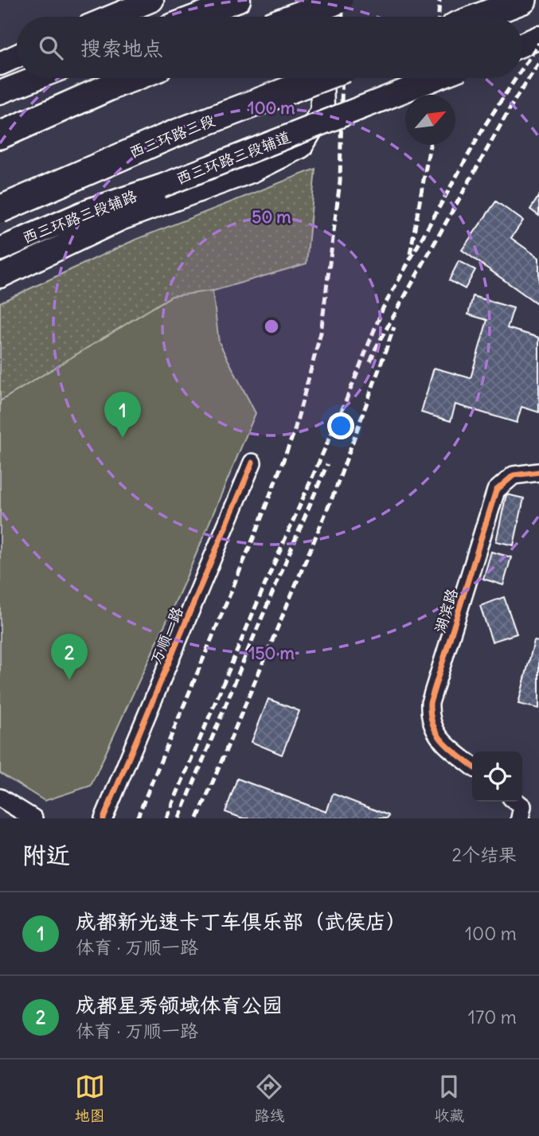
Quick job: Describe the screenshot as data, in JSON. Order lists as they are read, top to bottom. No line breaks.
{"streets":{"highway":["西三环路三段"],"main road":["西三环路三段辅道","西三环路三段辅路"],"street":["湖滨路","万顺一路"]},"crossings":[["西三环路三段辅道","西三环路三段辅路"]],"north":"top right","page":{"search":"搜索地点","pins":["1","2"],"heading":["附近","2个结果"],"list":[{"mark":"1","name":"成都新光速卡丁车俱乐部（武侯店）","note":"体育 · 万顺一路","value":"100 m"},{"mark":"2","name":"成都星秀领域体育公园","note":"体育 · 万顺一路","value":"170 m"}],"nav":["地图","路线","收藏"]},"rings":["100 m","50 m","150 m"]}
